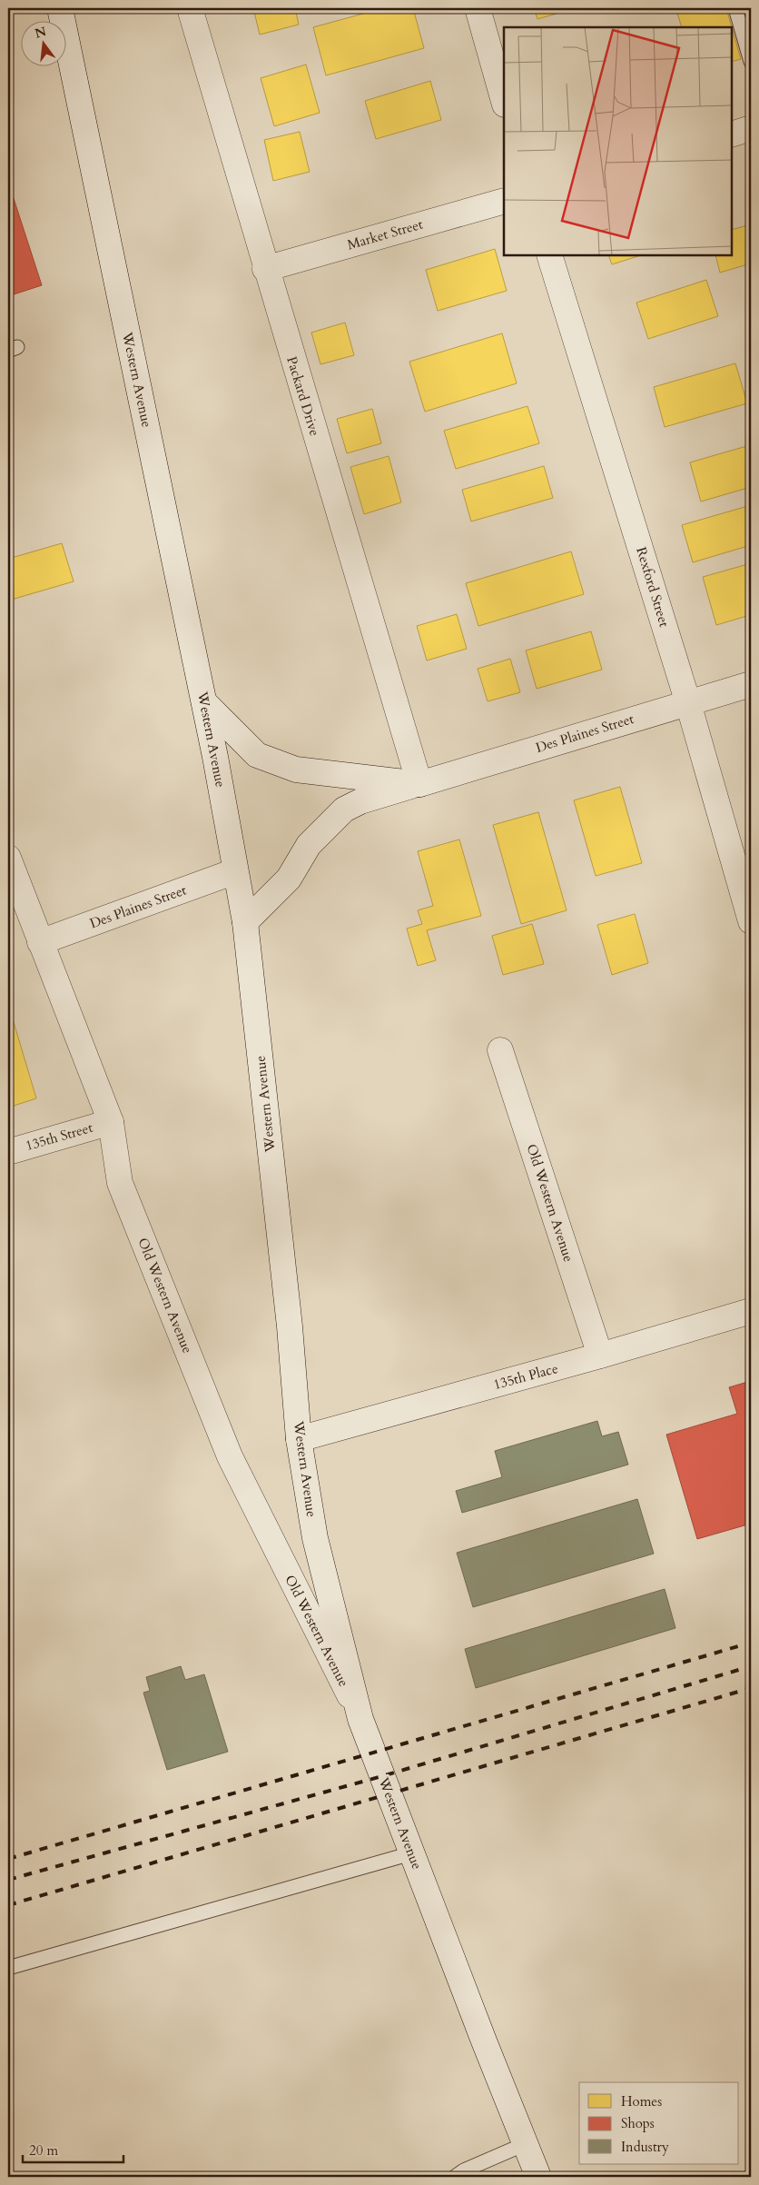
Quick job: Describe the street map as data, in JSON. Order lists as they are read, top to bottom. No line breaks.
{"streets":{"street":["Market Street","Western Avenue","Packard Drive","Rexford Street","Des Plaines Street","135th Street","Old Western Avenue","135th Place"]},"crossings":[["Market Street","Packard Drive"],["Western Avenue","Des Plaines Street"],["Western Avenue","Old Western Avenue"],["Western Avenue","135th Place"],["Packard Drive","Des Plaines Street"],["Rexford Street","Des Plaines Street"],["Des Plaines Street","Old Western Avenue"],["135th Street","Old Western Avenue"],["Old Western Avenue","135th Place"]],"legend":["Homes","Shops","Industry"],"scale_bar":"20 m","north":"top"}
